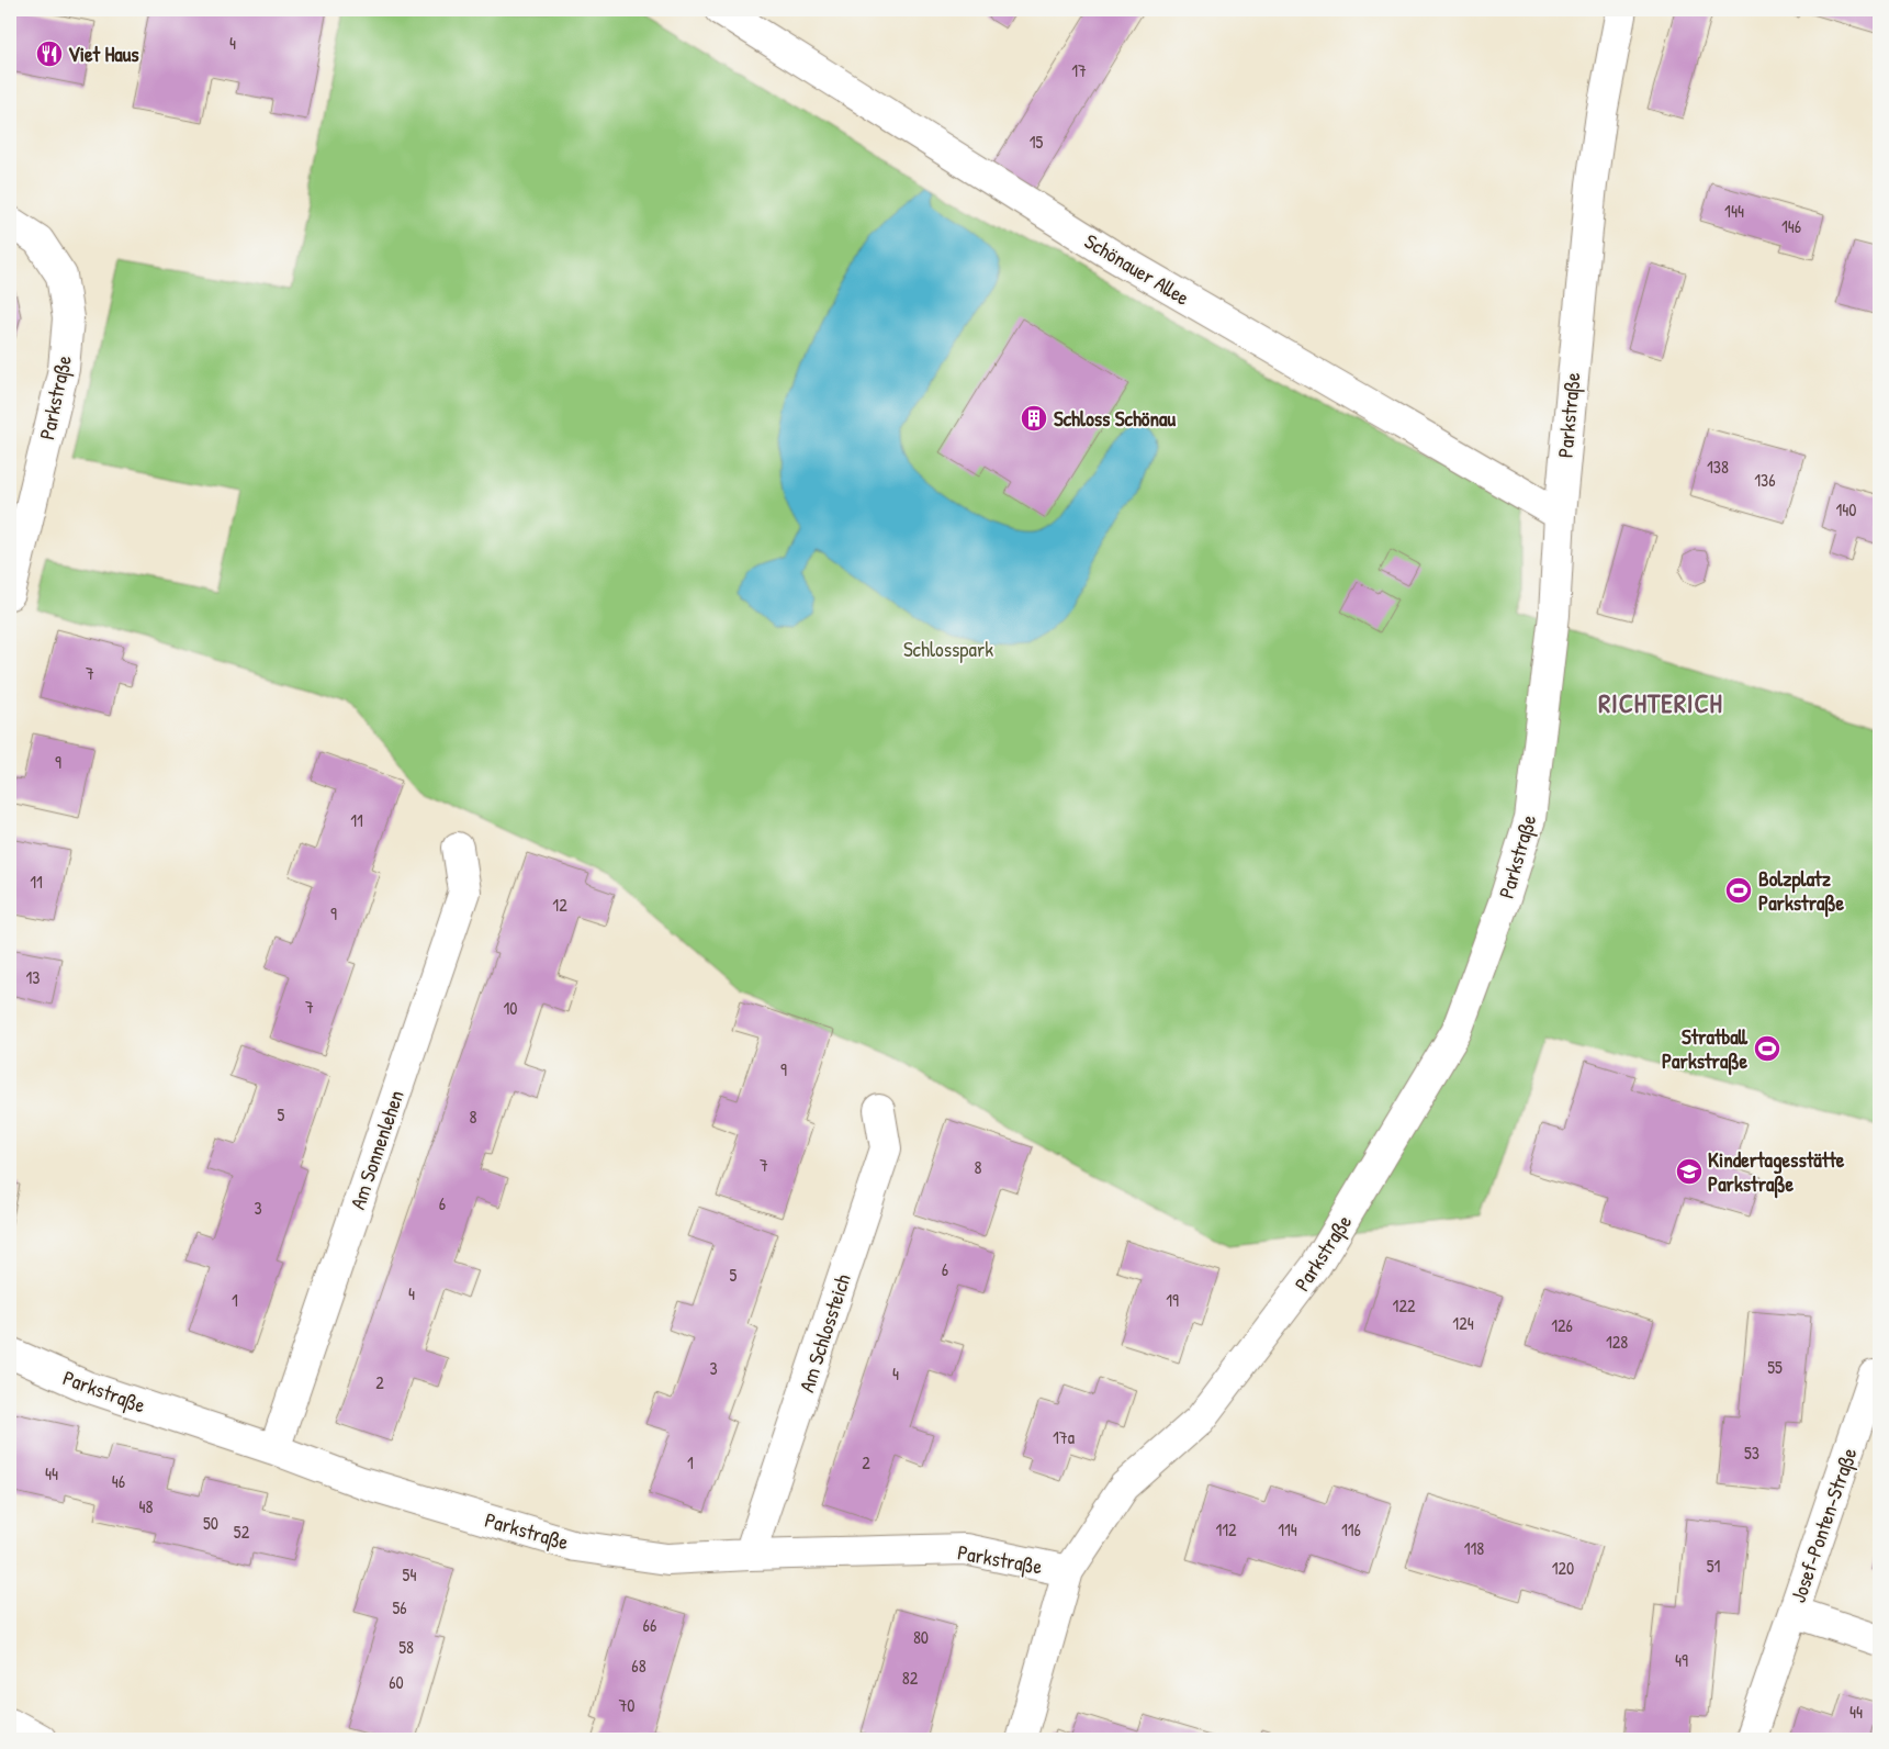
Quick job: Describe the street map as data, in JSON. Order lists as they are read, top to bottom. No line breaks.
{"streets":{"street":["Schönauer Allee","Parkstraße","Am Sonnenlehen","Am Schlossteich","Josef-Ponten-Straße"]},"crossings":[["Schönauer Allee","Parkstraße"],["Parkstraße","Am Sonnenlehen"],["Parkstraße","Am Schlossteich"]],"districts":["RICHTERICH"],"parks":["Schlosspark"],"places":{"restaurant":["Viet Haus"],"building":["Schloss Schönau"],"sports":["Bolzplatz Parkstraße","Stratball Parkstraße"],"school or university":["Kindertagesstätte Parkstraße"]},"house_numbers":["4","17","15","144","146","138","136","140","7","9","11","11","12","9","13","7","10","9","5","8","7","8","6","3","6","5","4","1","19","122","124","126","128","55","3","4","2","17a","53","1","2","44","46","48","50","112","114","116","52","118","51","120","54","56","66","80","58","49","68","82","60","70","44"]}
